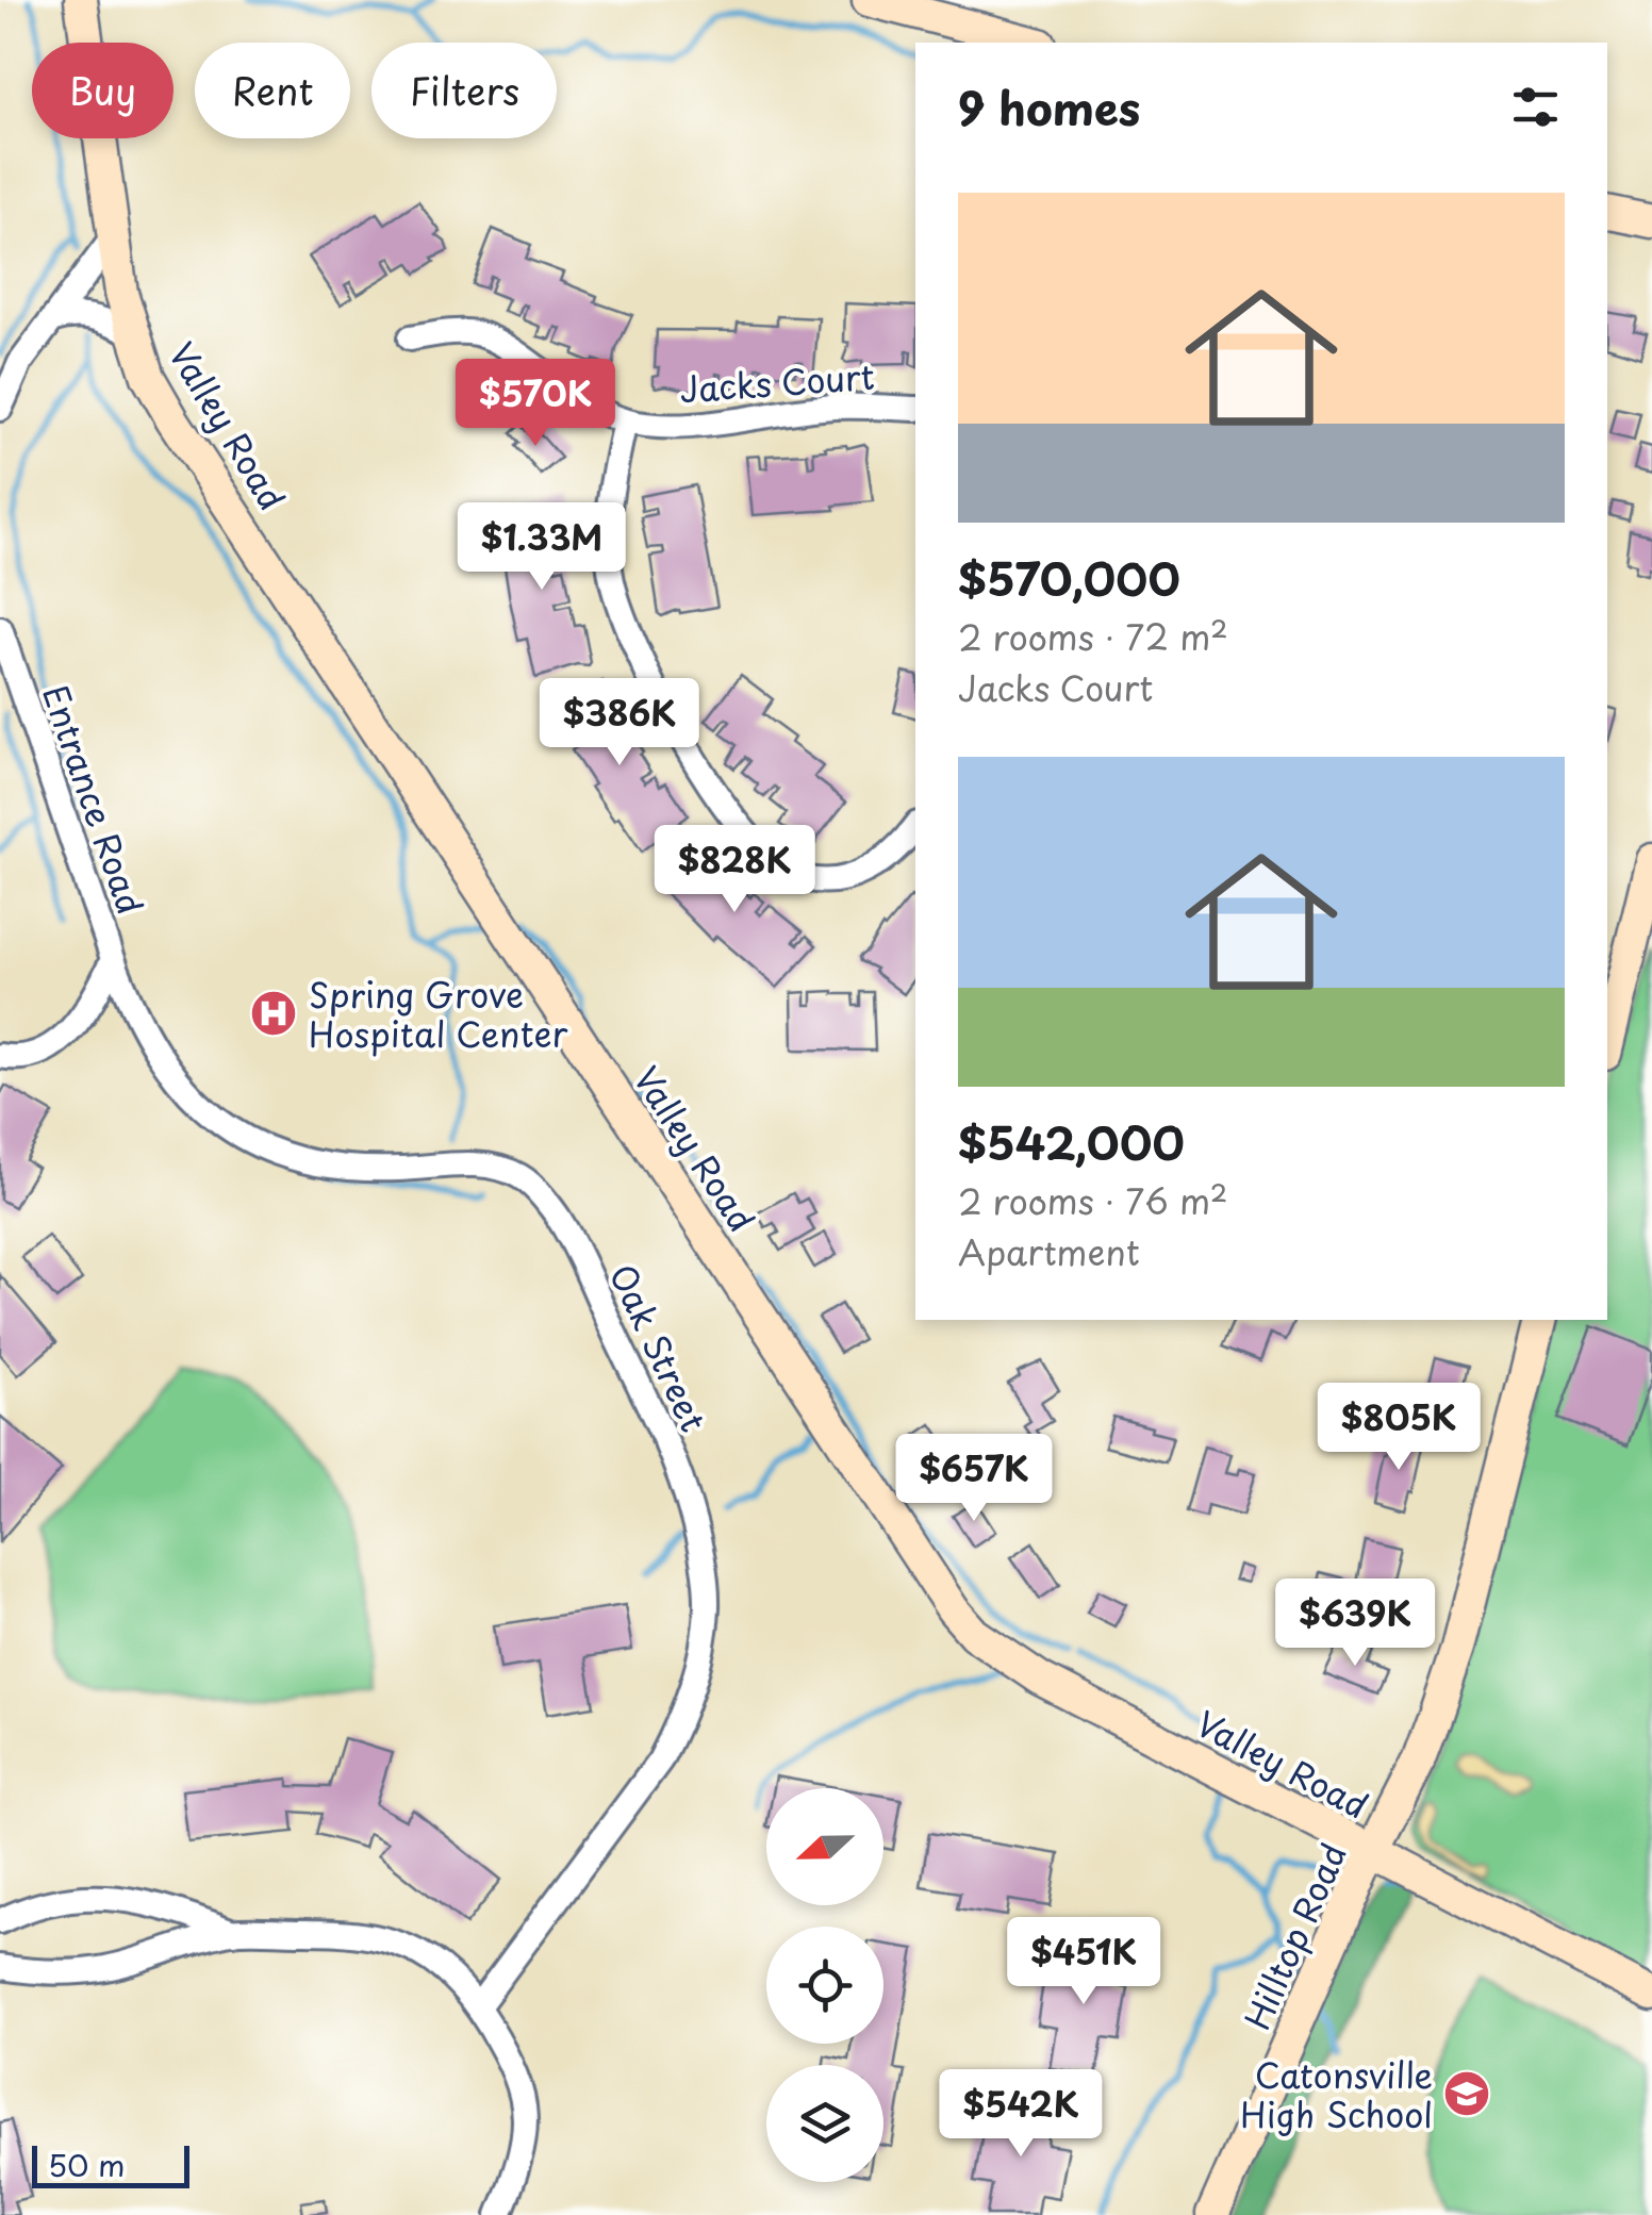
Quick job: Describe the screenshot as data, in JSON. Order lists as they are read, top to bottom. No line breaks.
{"streets":{"street":["Jacks Court","Valley Road","Entrance Road","Oak Street","Hilltop Road"]},"crossings":[["Valley Road","Hilltop Road"],["Entrance Road","Oak Street"]],"places":{"hospital":["Spring Grove Hospital Center"],"school or university":["Catonsville High School"]},"scale_bar":"50 m","north":"left","page":{"chip":["Buy","Rent","Filters"],"heading":"9 homes","list":[{"name":"$570,000","note":"2 rooms · 72 m² · Jacks Court"},{"name":"$542,000","note":"2 rooms · 76 m² · Apartment"}],"price":["$570K","$1.33M","$386K","$828K","$805K","$657K","$639K","$451K","$542K"],"scale":"50 m"}}
